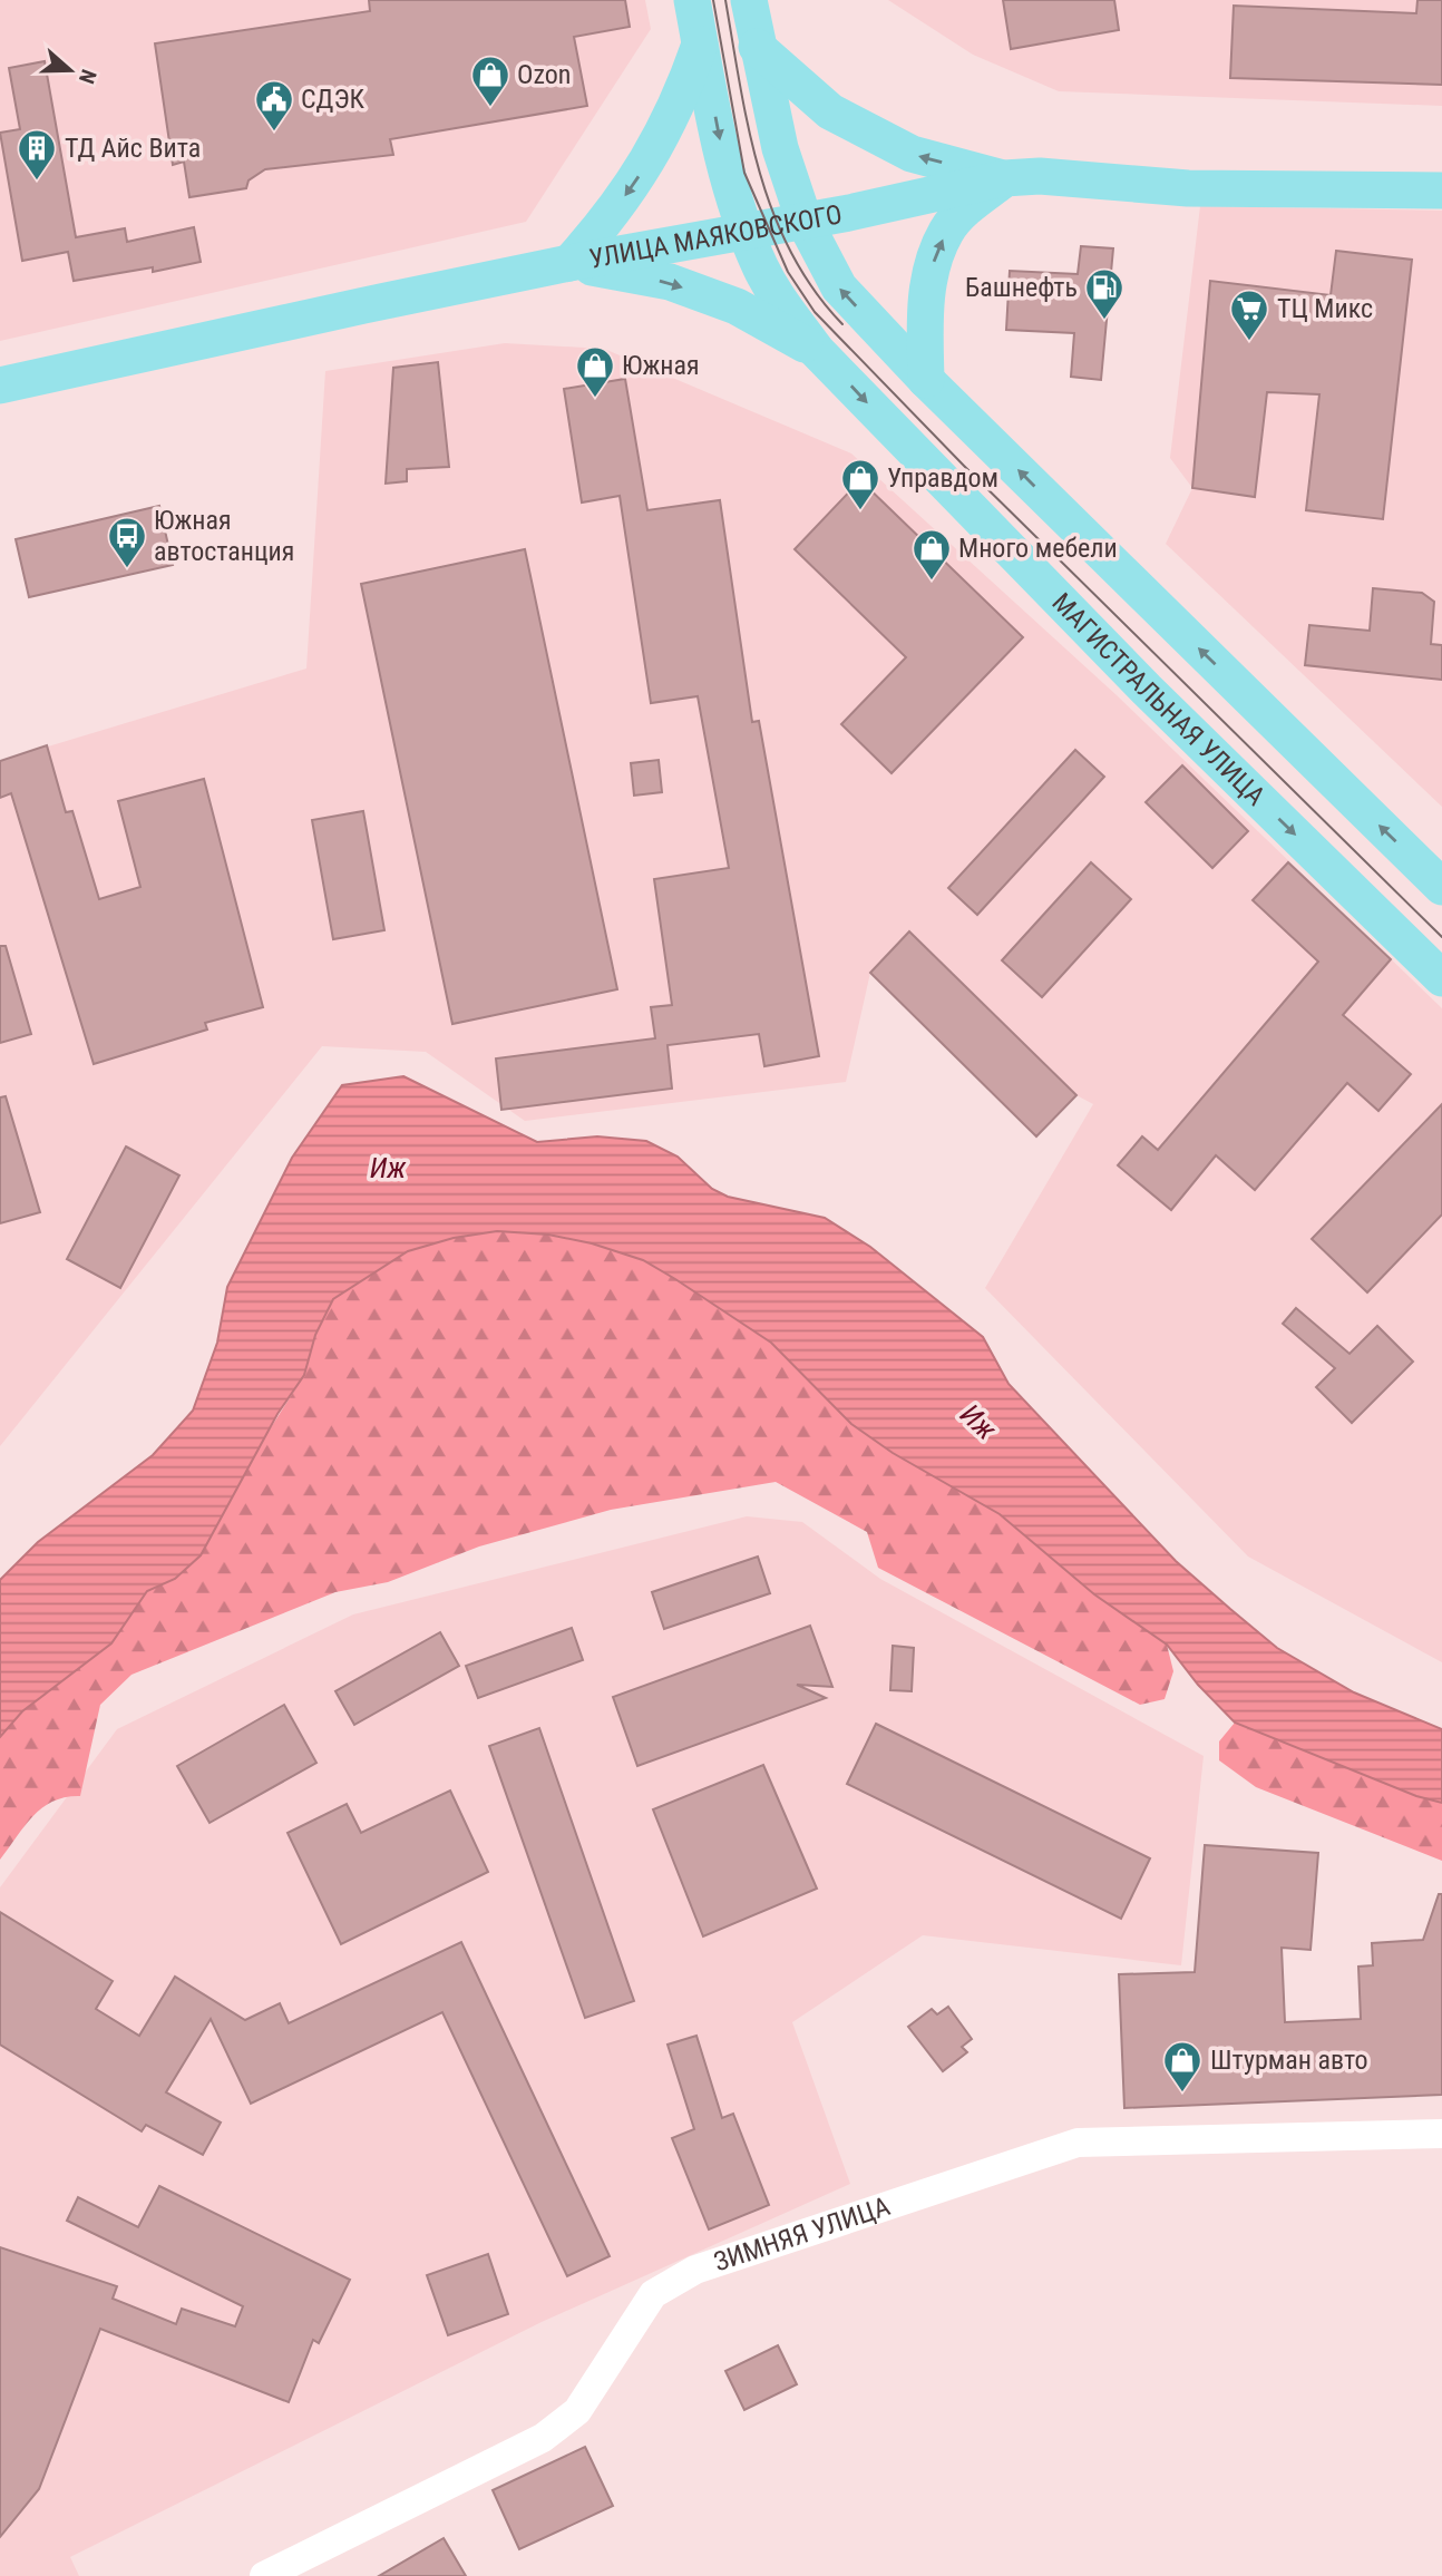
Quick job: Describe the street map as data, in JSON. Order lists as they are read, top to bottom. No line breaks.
{"streets":{"main road":["УЛИЦА МАЯКОВСКОГО","МАГИСТРАЛЬНАЯ УЛИЦА"],"street":["ЗИМНЯЯ УЛИЦА"]},"crossings":[["УЛИЦА МАЯКОВСКОГО","МАГИСТРАЛЬНАЯ УЛИЦА"]],"water":["Иж"],"places":{"shop":["Ozon","Южная","Управдом","Много мебели","Штурман авто"],"public building":["СДЭК"],"building":["ТД Айс Вита"],"fuel station":["Башнефть"],"supermarket":["ТЦ Микс"],"bus stop":["Южная автостанция"]},"north":"right"}
